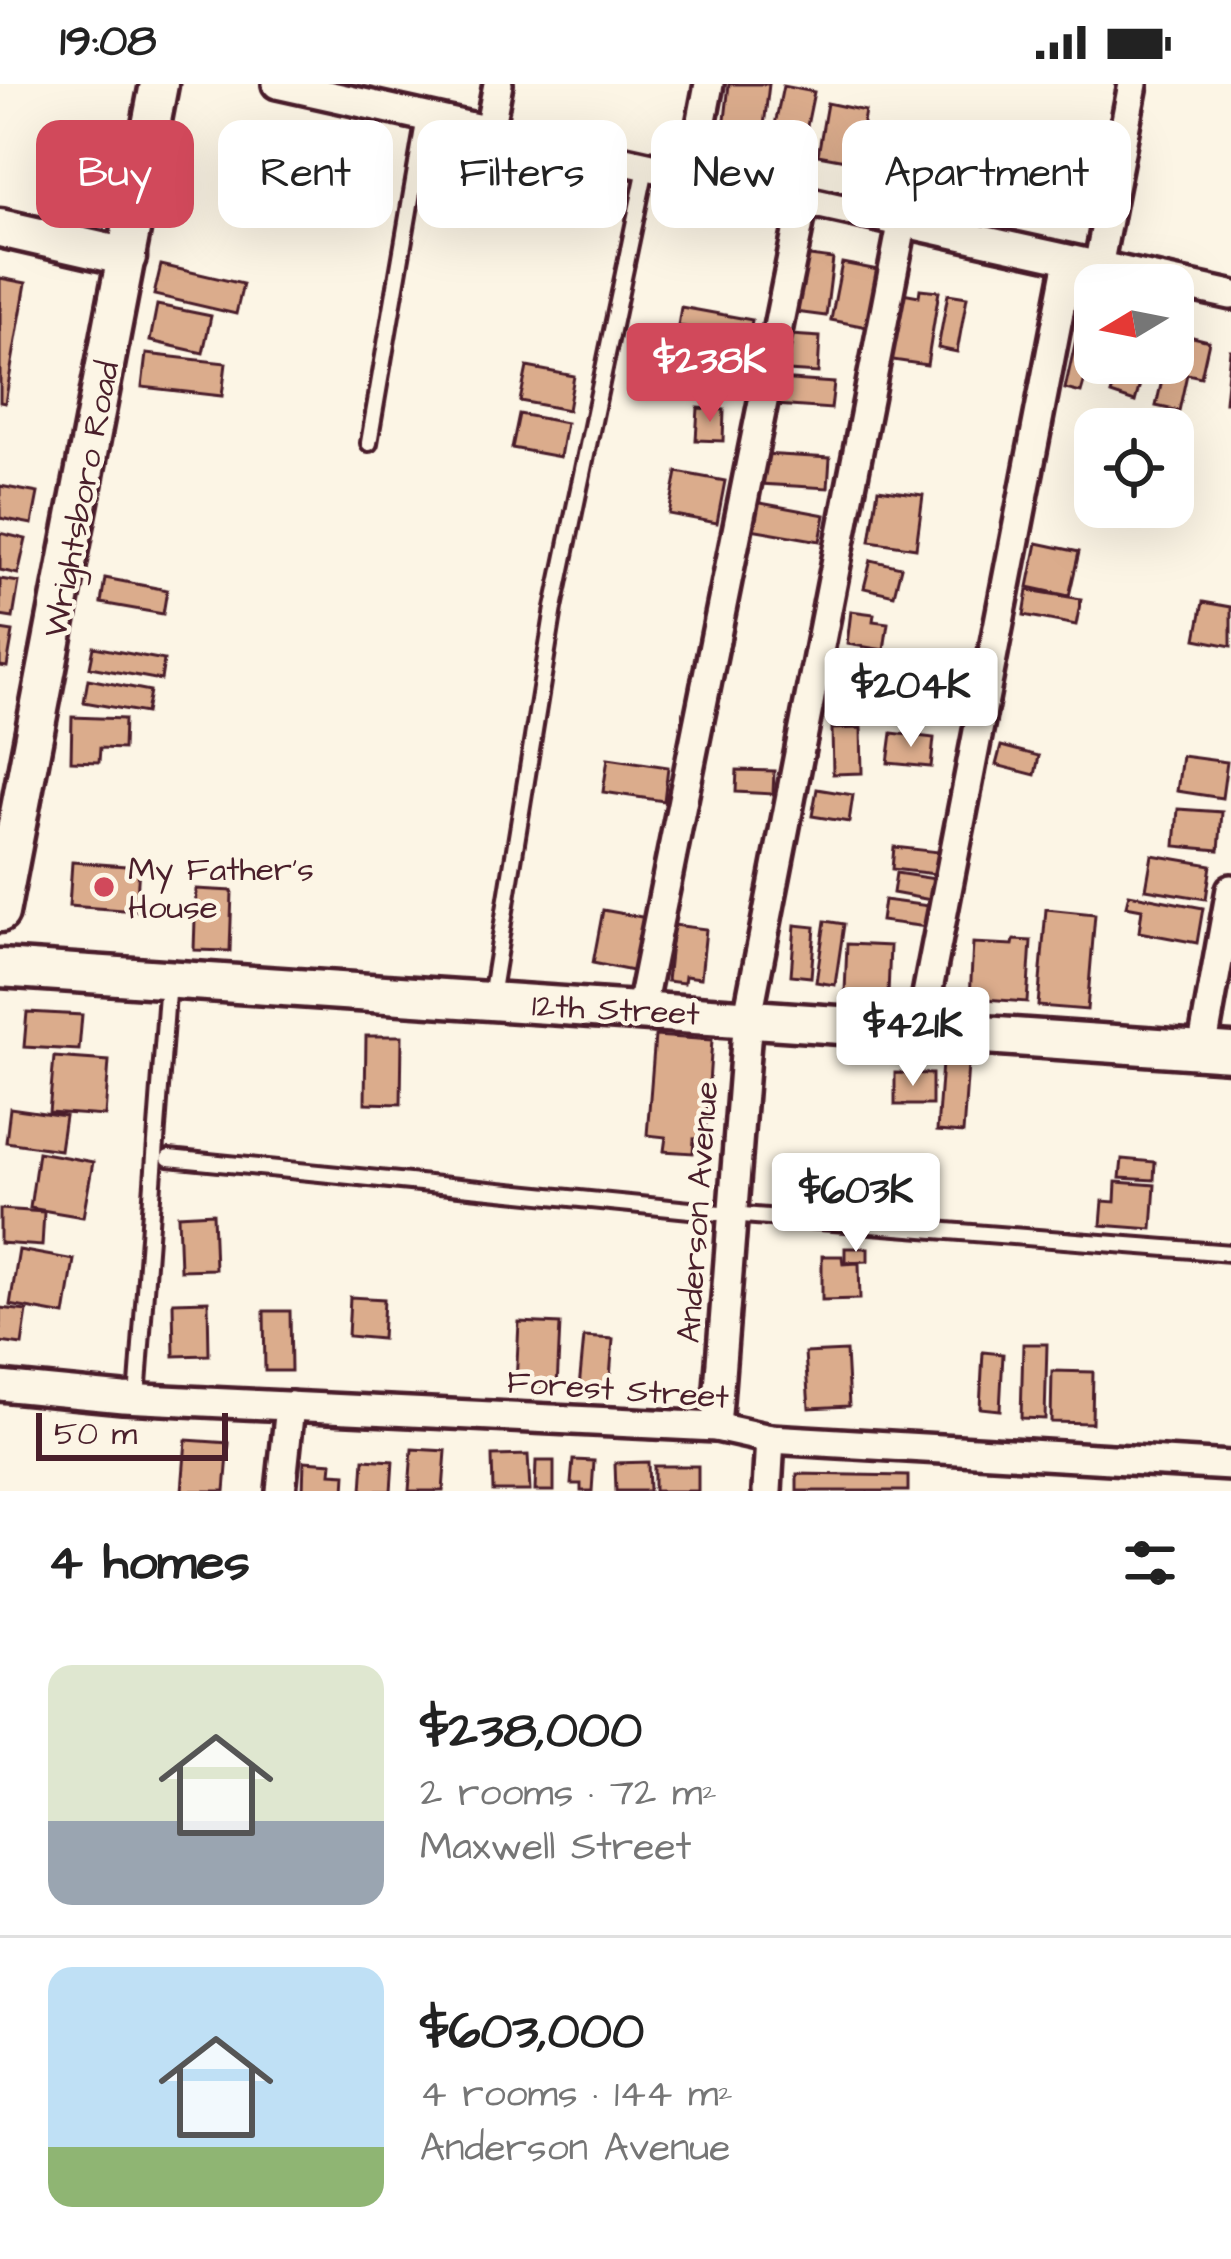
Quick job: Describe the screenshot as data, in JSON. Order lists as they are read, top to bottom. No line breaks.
{"streets":{"street":["Wrightsboro Road","12th Street","Anderson Avenue","Forest Street"]},"crossings":[["12th Street","Anderson Avenue"],["Anderson Avenue","Forest Street"]],"places":["My Father's House"],"scale_bar":"50 m","north":"left","page":{"status":"19:08","chip":["Buy","Rent","Filters","New","Apartment"],"price":["$238K","$204K","$421K","$603K"],"scale":"50 m","heading":"4 homes","list":[{"name":"$238,000","note":"2 rooms · 72 m² · Maxwell Street"},{"name":"$603,000","note":"4 rooms · 144 m² · Anderson Avenue"}]}}
